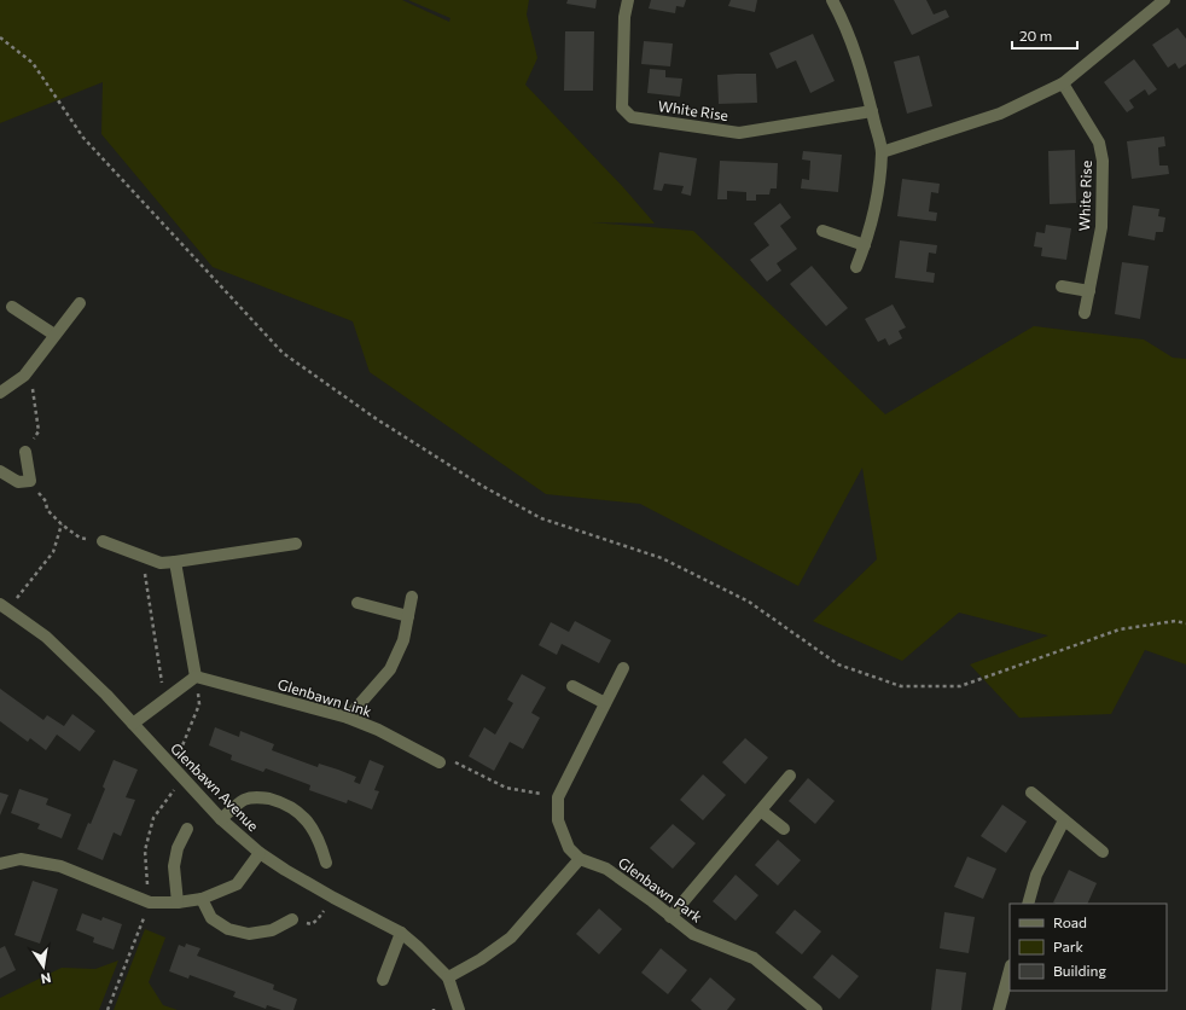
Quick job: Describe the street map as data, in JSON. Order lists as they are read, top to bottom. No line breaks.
{"streets":{"street":["White Rise","Glenbawn Link","Glenbawn Avenue","Glenbawn Park"]},"legend":["Road","Park","Building"],"scale_bar":"20 m","north":"bottom"}
